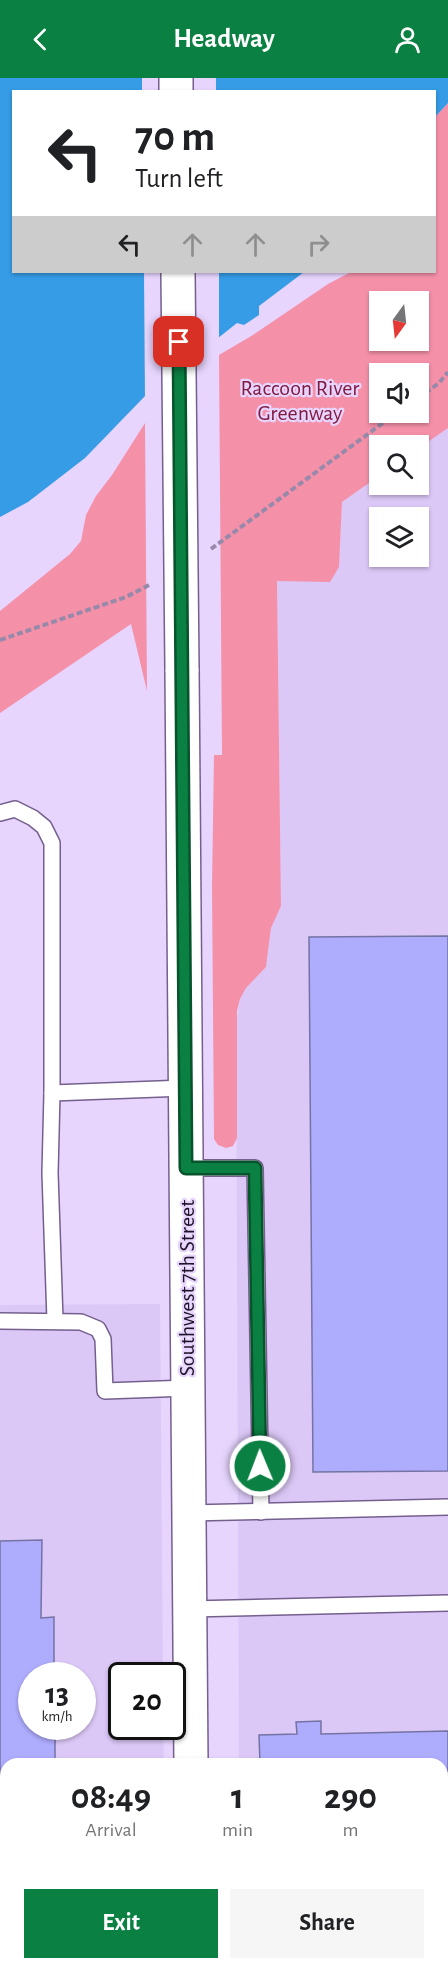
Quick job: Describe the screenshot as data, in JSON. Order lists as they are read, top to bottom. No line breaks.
{"streets":{"main road":["Southwest 7th Street"]},"parks":["Raccoon River Greenway"],"north":"bottom","page":{"header":"Headway","turn":["70 m","Turn left"],"speed":"13 km/h","limit":"20","eta":["08:49","Arrival","1","min","290","m"],"buttons":["Exit","Share"]}}
